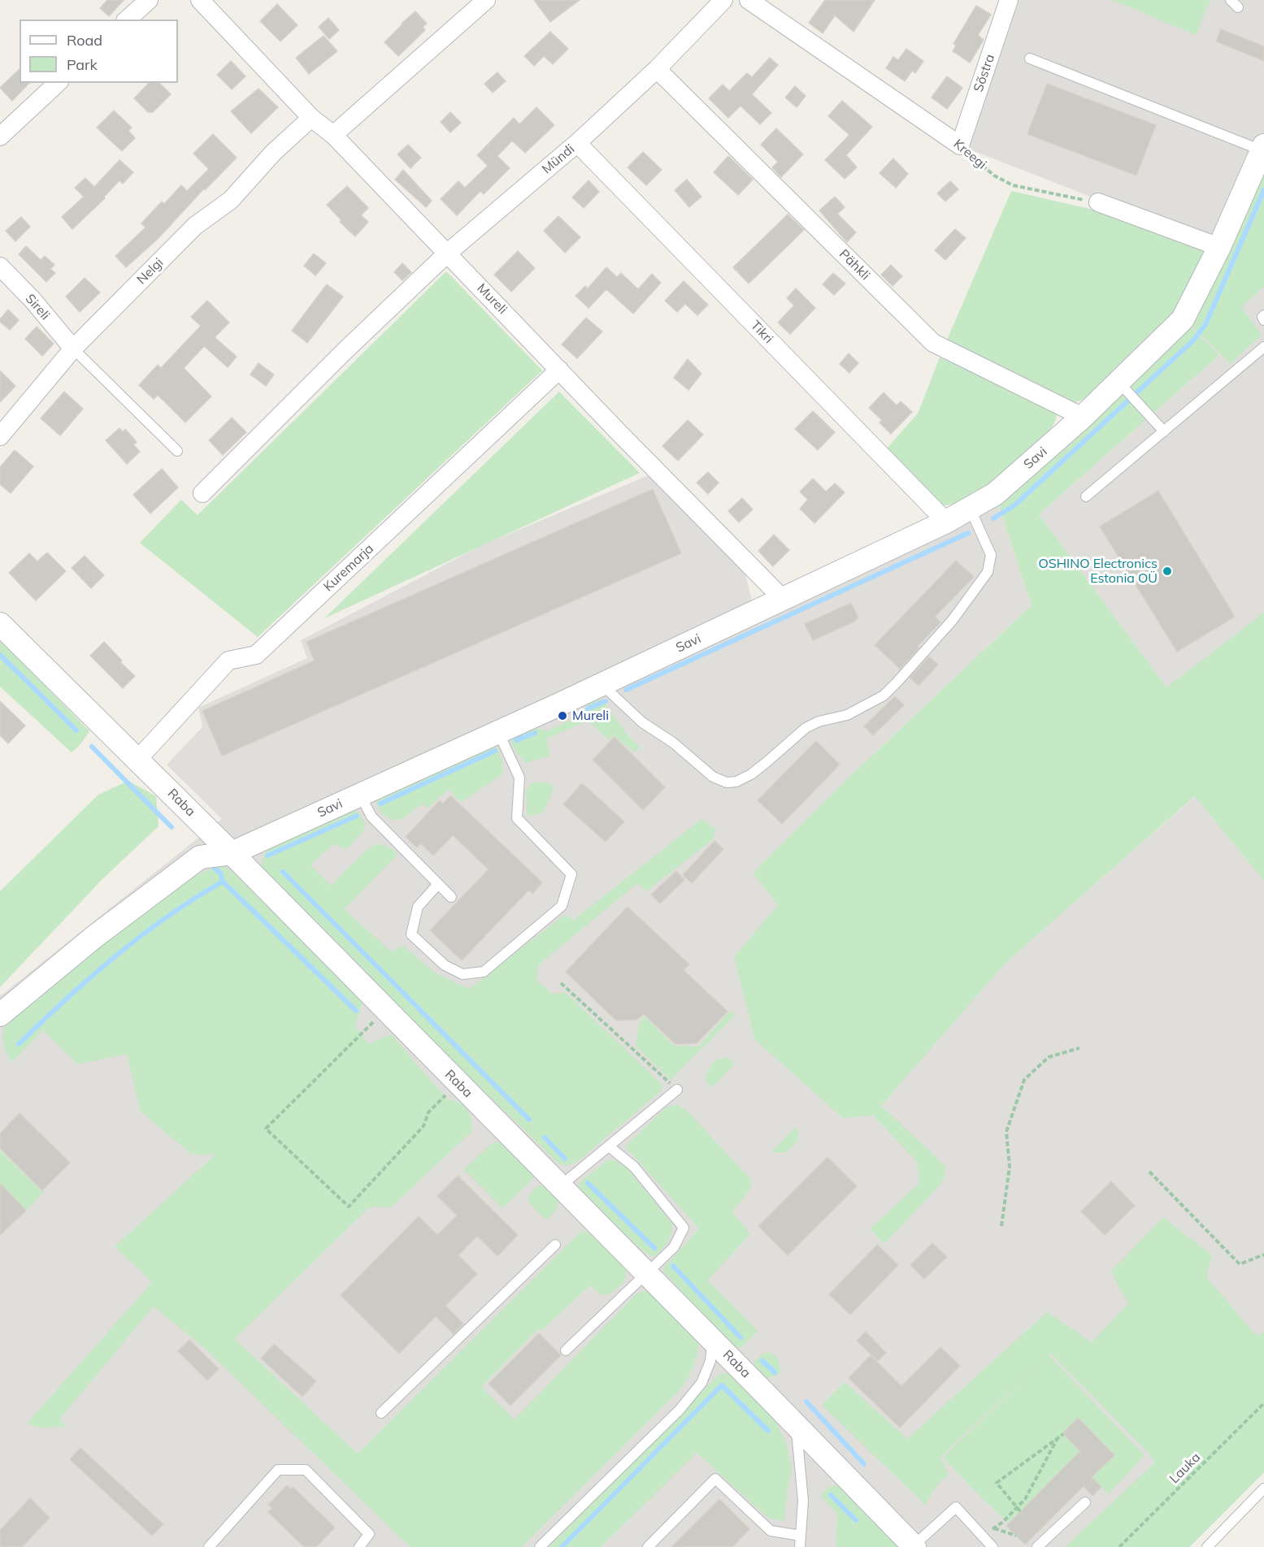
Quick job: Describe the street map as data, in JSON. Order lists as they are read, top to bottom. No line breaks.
{"streets":{"street":["Sõstra","Kreegi","Mündi","Pähkli","Nelgi","Mureli","Sireli","Tikri","Savi","Kuremarja","Raba"],"path":["Lauka"]},"crossings":[["Sõstra","Kreegi"],["Mündi","Pähkli"],["Mündi","Mureli"],["Mündi","Tikri"],["Pähkli","Savi"],["Nelgi","Mureli"],["Nelgi","Sireli"],["Mureli","Savi"],["Mureli","Kuremarja"],["Tikri","Savi"],["Savi","Raba"],["Kuremarja","Raba"]],"places":["OSHINO Electronics Estonia OÜ","Mureli"],"legend":["Road","Park"]}
